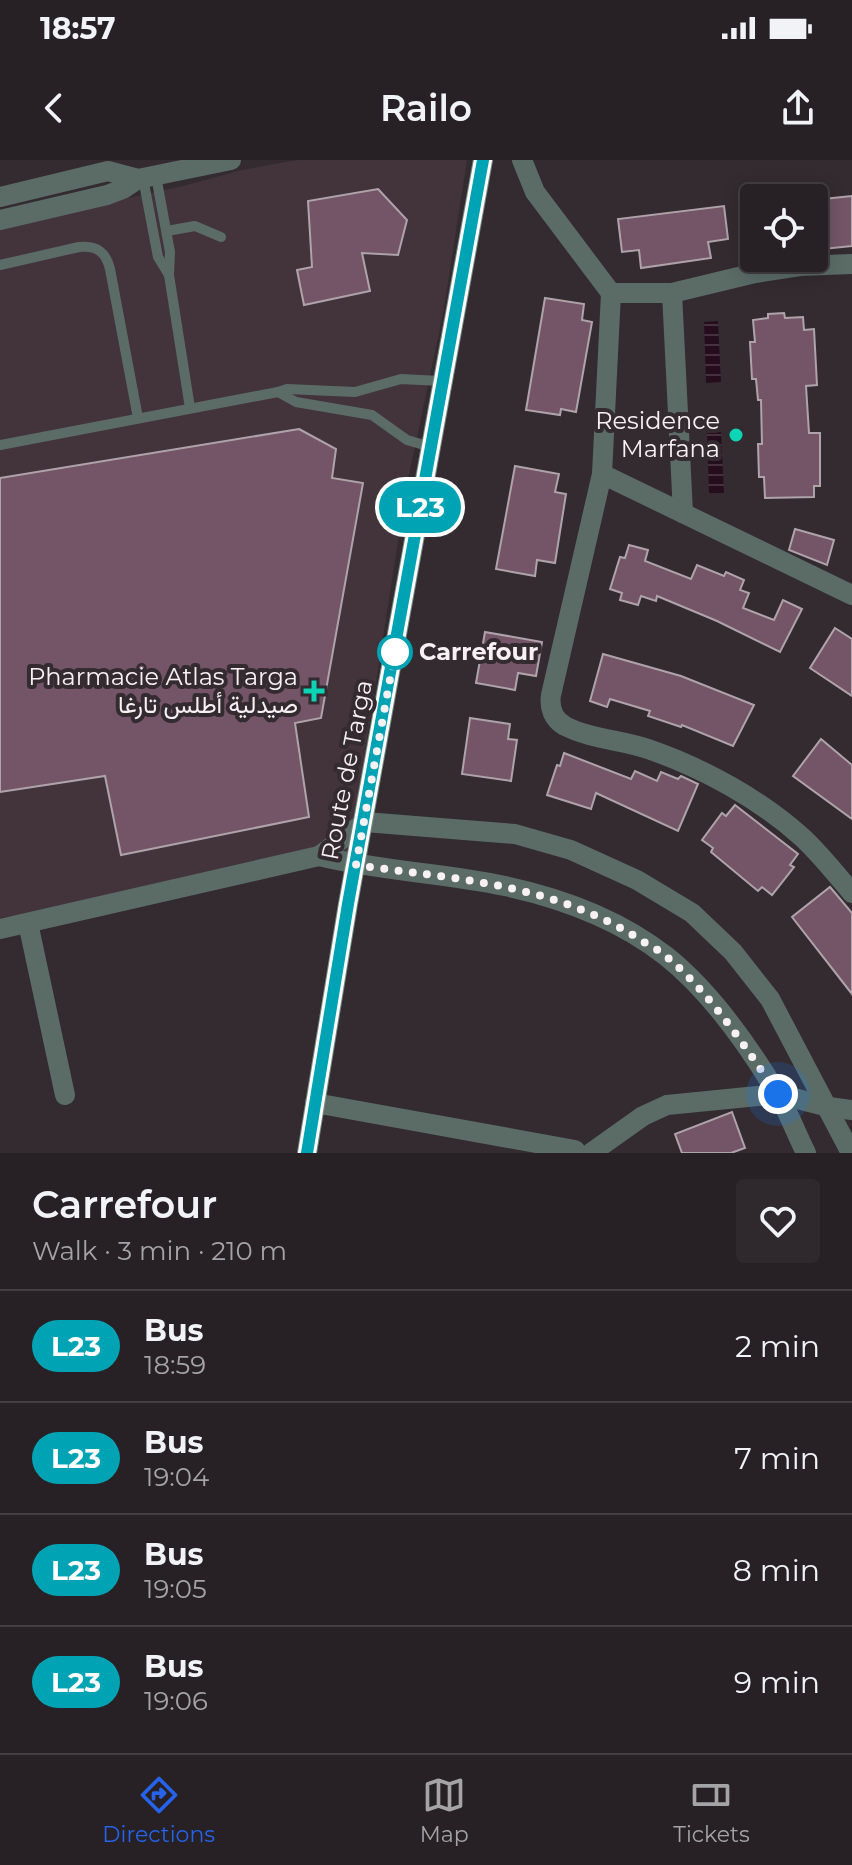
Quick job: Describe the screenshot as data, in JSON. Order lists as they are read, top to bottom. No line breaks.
{"streets":{"main road":["Route de Targa"]},"places":{"other":["Residence Marfana","Carrefour"],"health":["Pharmacie Atlas Targa صيدلية أطلس تارغا"]},"lines":["bus line L23"],"page":{"status":"18:57","header":"Railo","on_map":"L23","heading":["Carrefour","Walk · 3 min · 210 m"],"list":[{"mark":"L23","name":"Bus","note":"18:59","value":"2 min"},{"mark":"L23","name":"Bus","note":"19:04","value":"7 min"},{"mark":"L23","name":"Bus","note":"19:05","value":"8 min"},{"mark":"L23","name":"Bus","note":"19:06","value":"9 min"}],"tabs":["Directions","Map","Tickets"]}}
